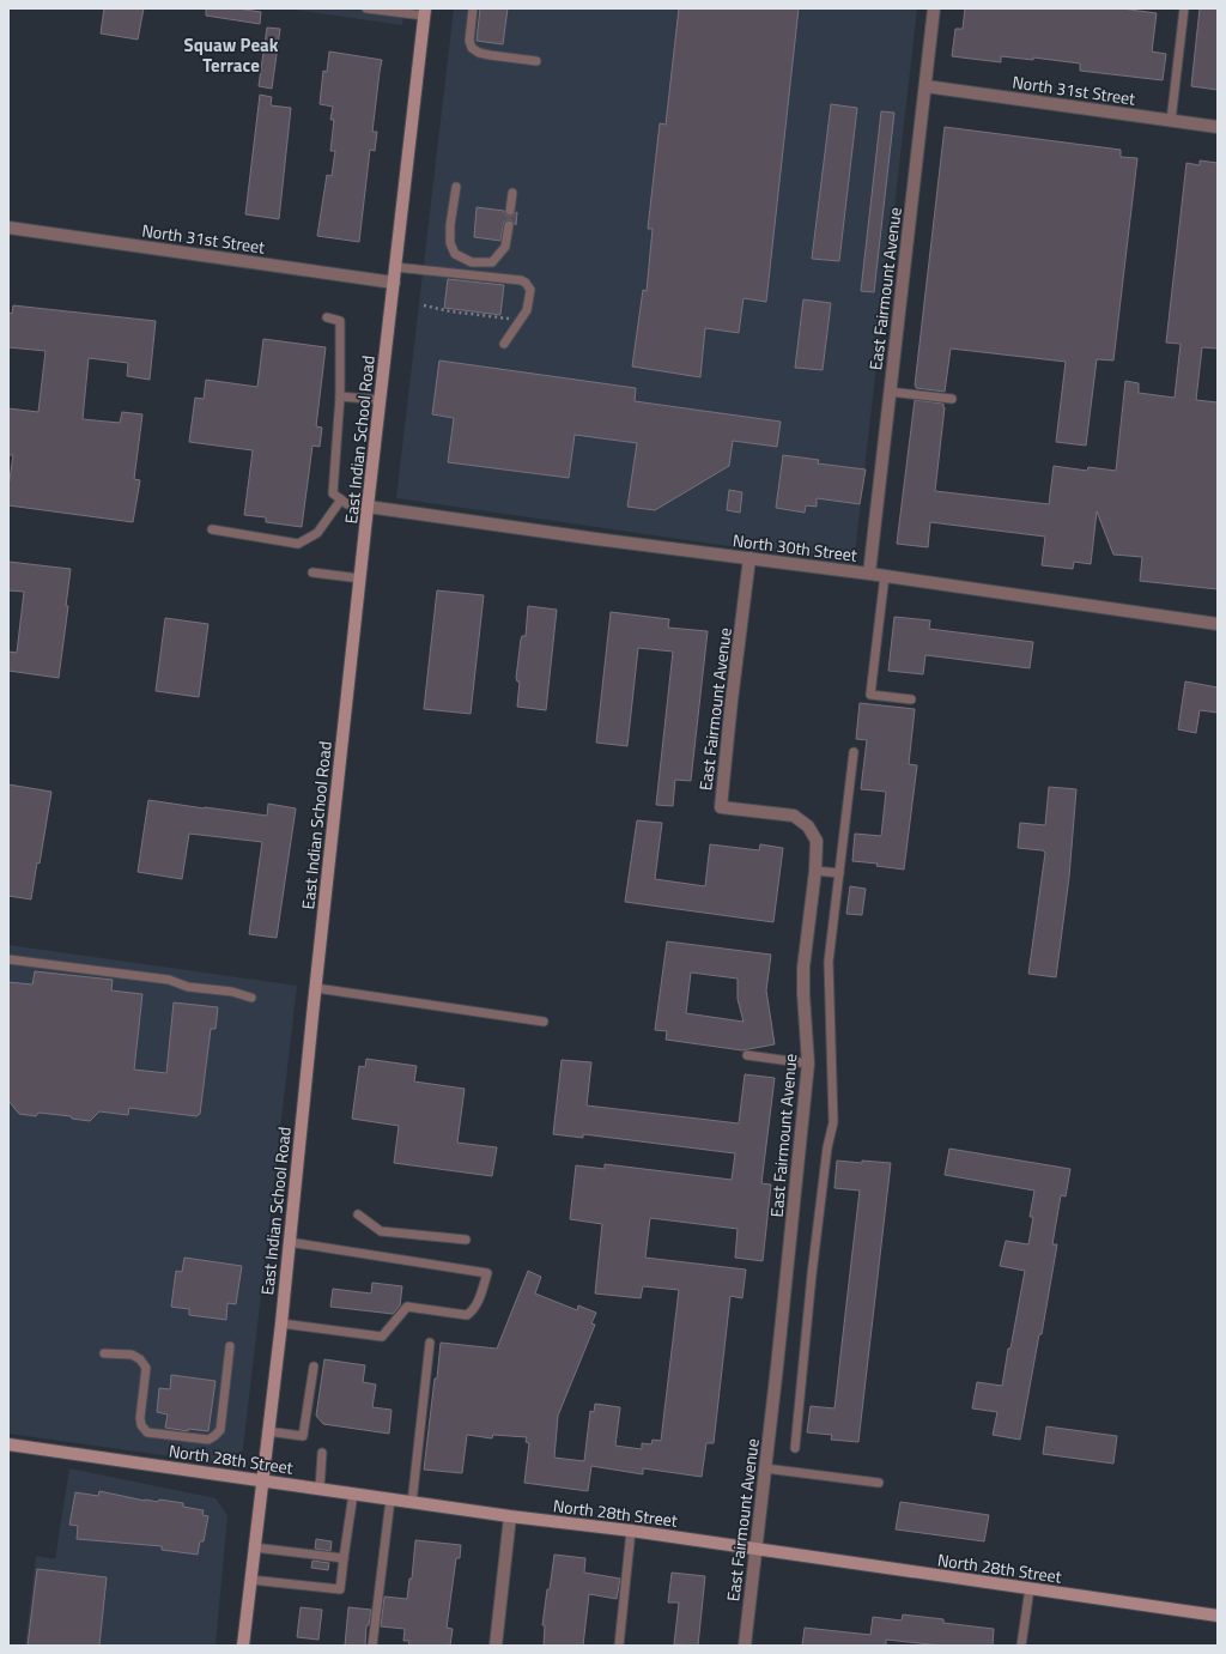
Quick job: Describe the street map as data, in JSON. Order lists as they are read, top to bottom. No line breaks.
{"streets":{"main road":["East Indian School Road","North 28th Street"],"street":["North 31st Street","East Fairmount Avenue","North 30th Street"]},"crossings":[["North 31st Street","East Fairmount Avenue"],["North 31st Street","East Indian School Road"],["East Fairmount Avenue","North 30th Street"],["East Fairmount Avenue","North 28th Street"],["East Indian School Road","North 30th Street"],["East Indian School Road","North 28th Street"]],"districts":["Squaw Peak Terrace"]}
